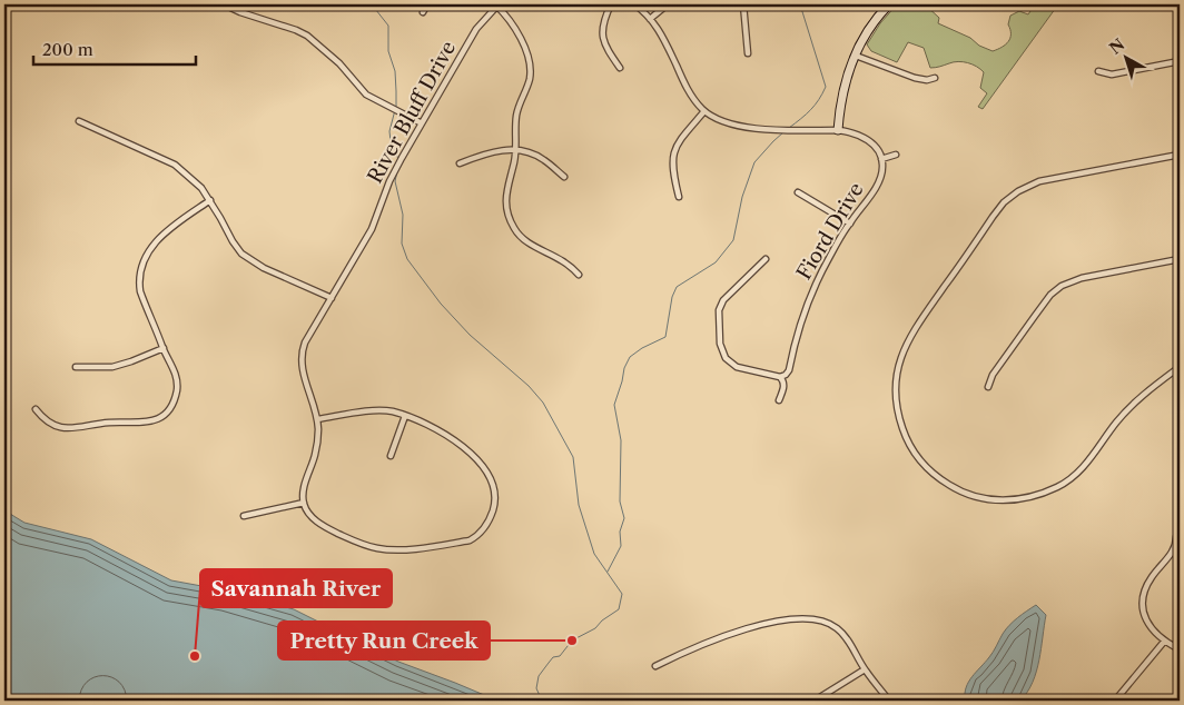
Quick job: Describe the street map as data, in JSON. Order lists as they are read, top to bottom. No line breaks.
{"streets":{"street":["River Bluff Drive","Fiord Drive"]},"places":["Pretty Run Creek","Savannah River"],"scale_bar":"200 m","north":"top left"}
